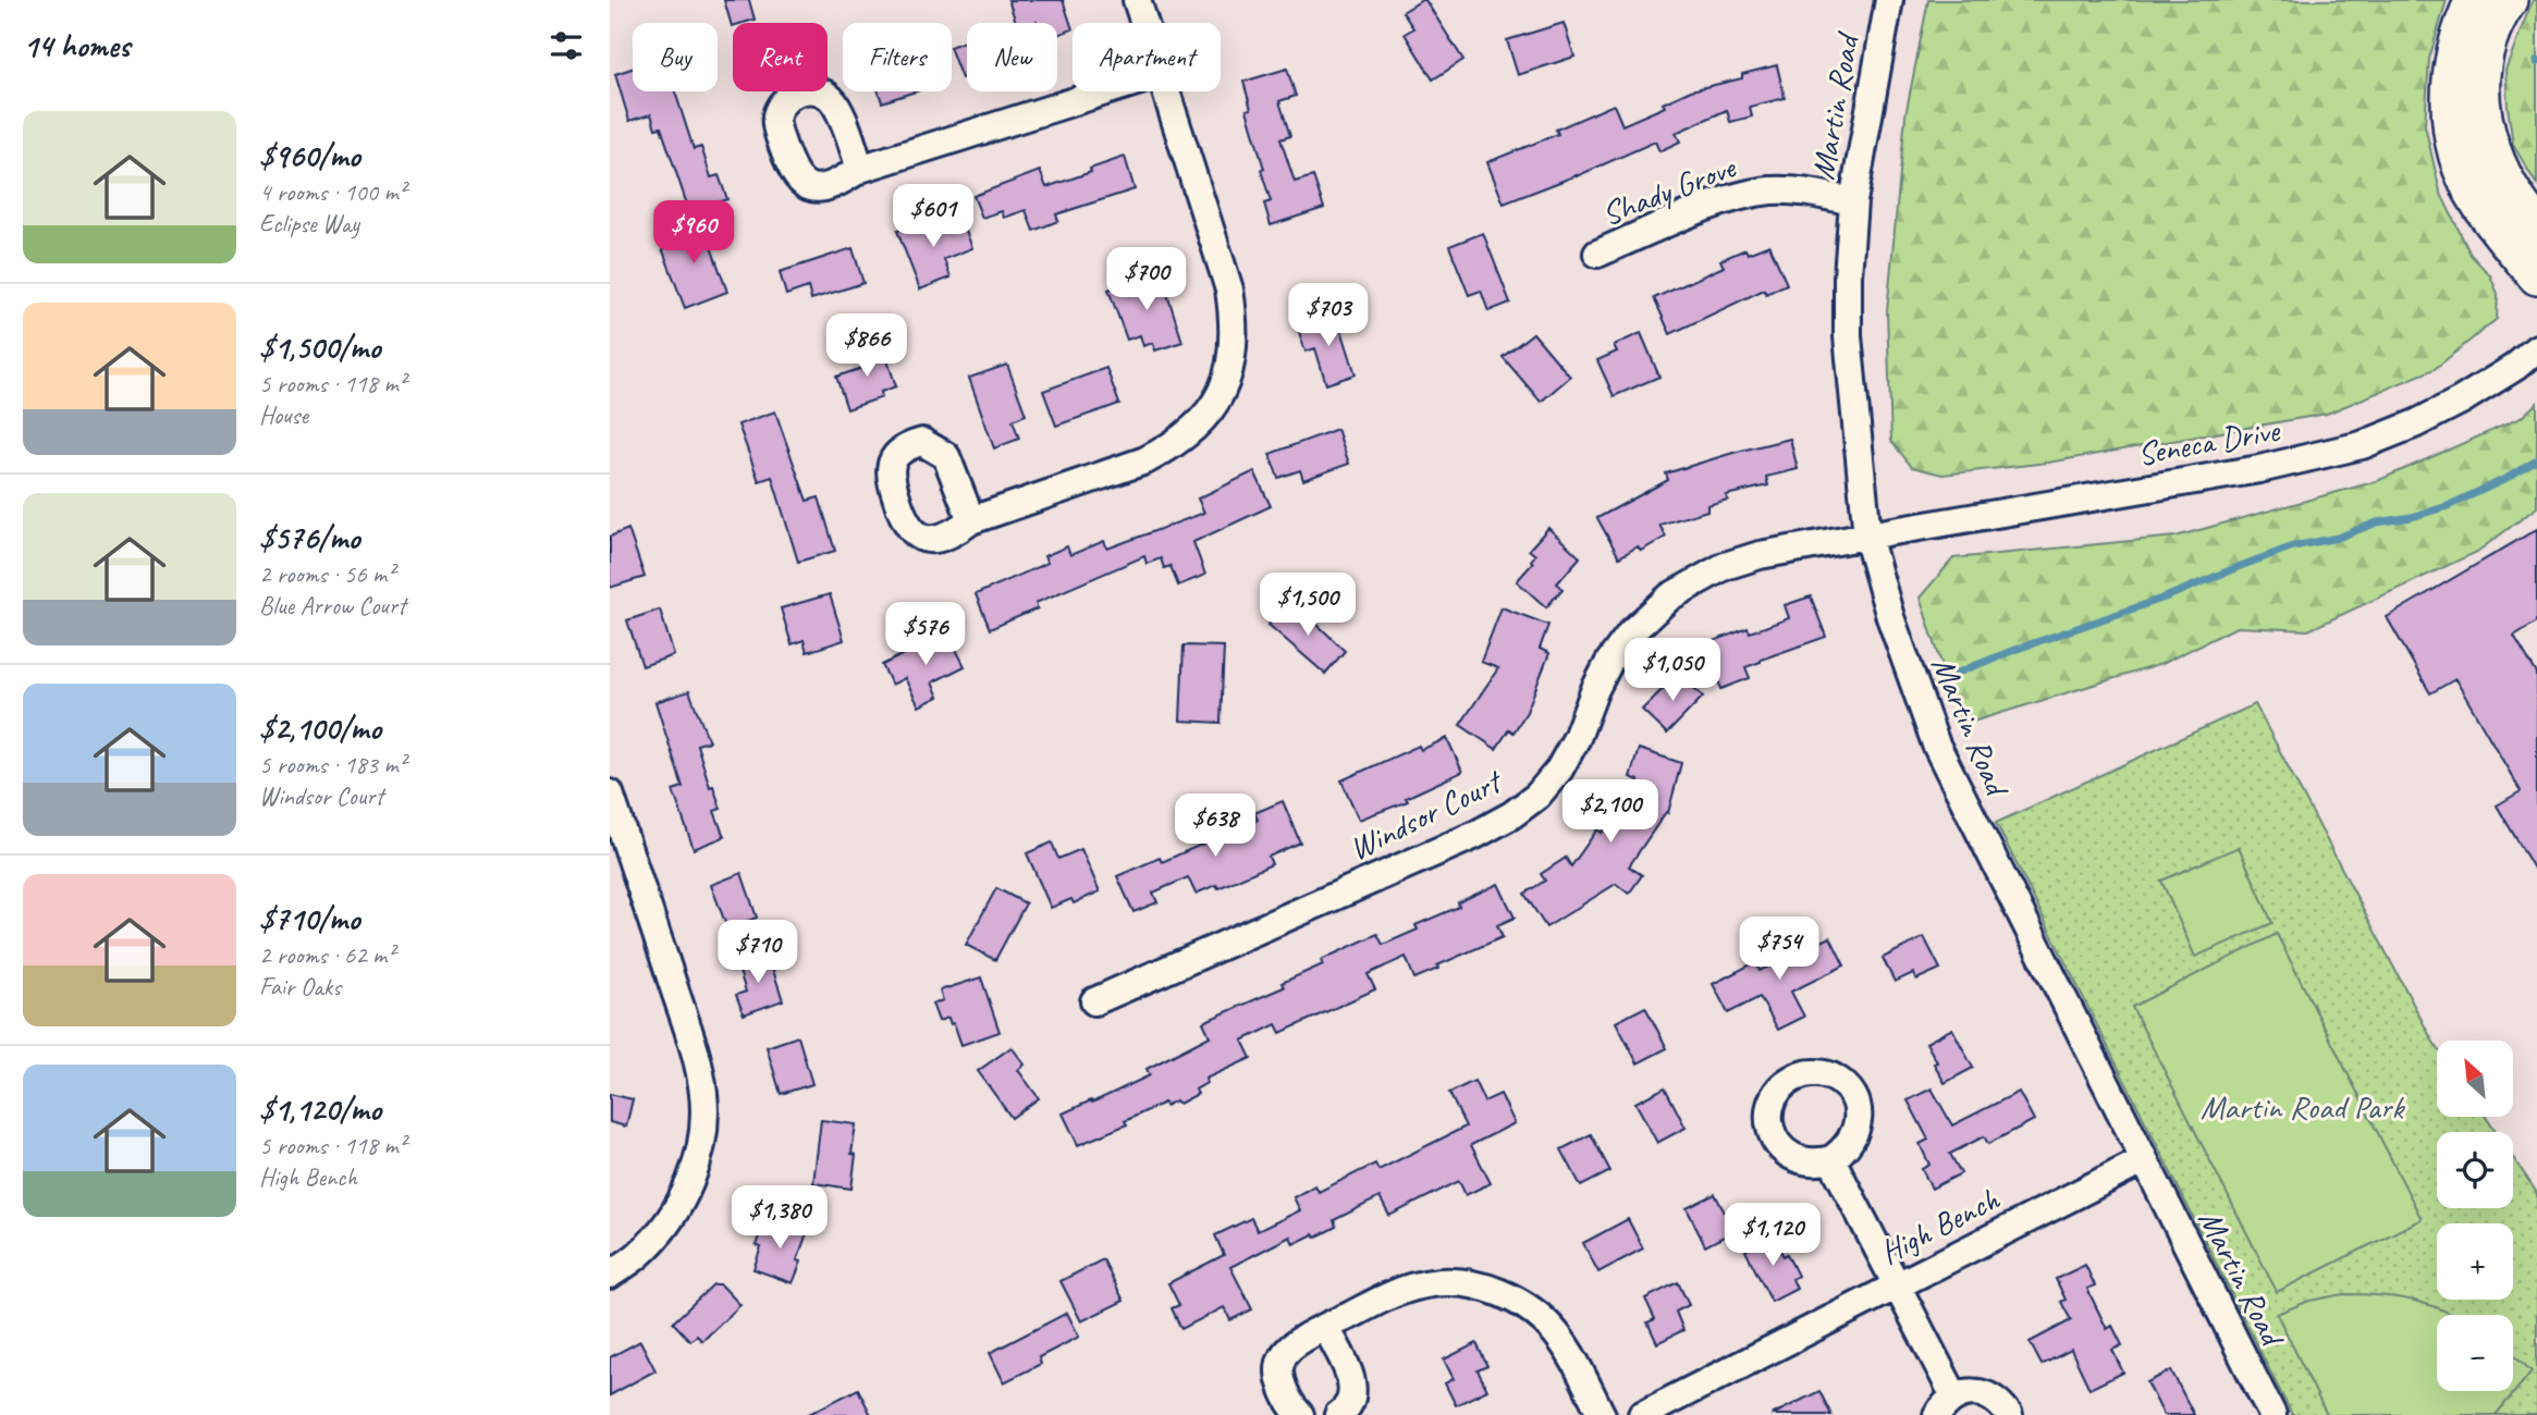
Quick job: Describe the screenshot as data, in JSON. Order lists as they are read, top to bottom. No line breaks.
{"streets":{"street":["Martin Road","Shady Grove","Seneca Drive","Windsor Court","High Bench"]},"crossings":[["Martin Road","Shady Grove"],["Martin Road","Seneca Drive"],["Martin Road","Windsor Court"],["Martin Road","High Bench"],["Seneca Drive","Windsor Court"]],"parks":["Martin Road Park"],"north":"top left","page":{"heading":"14 homes","chip":["Buy","Rent","Filters","New","Apartment"],"list":[{"name":"$960/mo","note":"4 rooms · 100 m² · Eclipse Way"},{"name":"$1,500/mo","note":"5 rooms · 118 m² · House"},{"name":"$576/mo","note":"2 rooms · 56 m² · Blue Arrow Court"},{"name":"$2,100/mo","note":"5 rooms · 183 m² · Windsor Court"},{"name":"$710/mo","note":"2 rooms · 62 m² · Fair Oaks"},{"name":"$1,120/mo","note":"5 rooms · 118 m² · High Bench"}],"price":["$601","$960","$700","$703","$866","$1,500","$576","$1,050","$2,100","$638","$754","$710","$1,380","$1,120"],"map_buttons":["+","−"]}}
